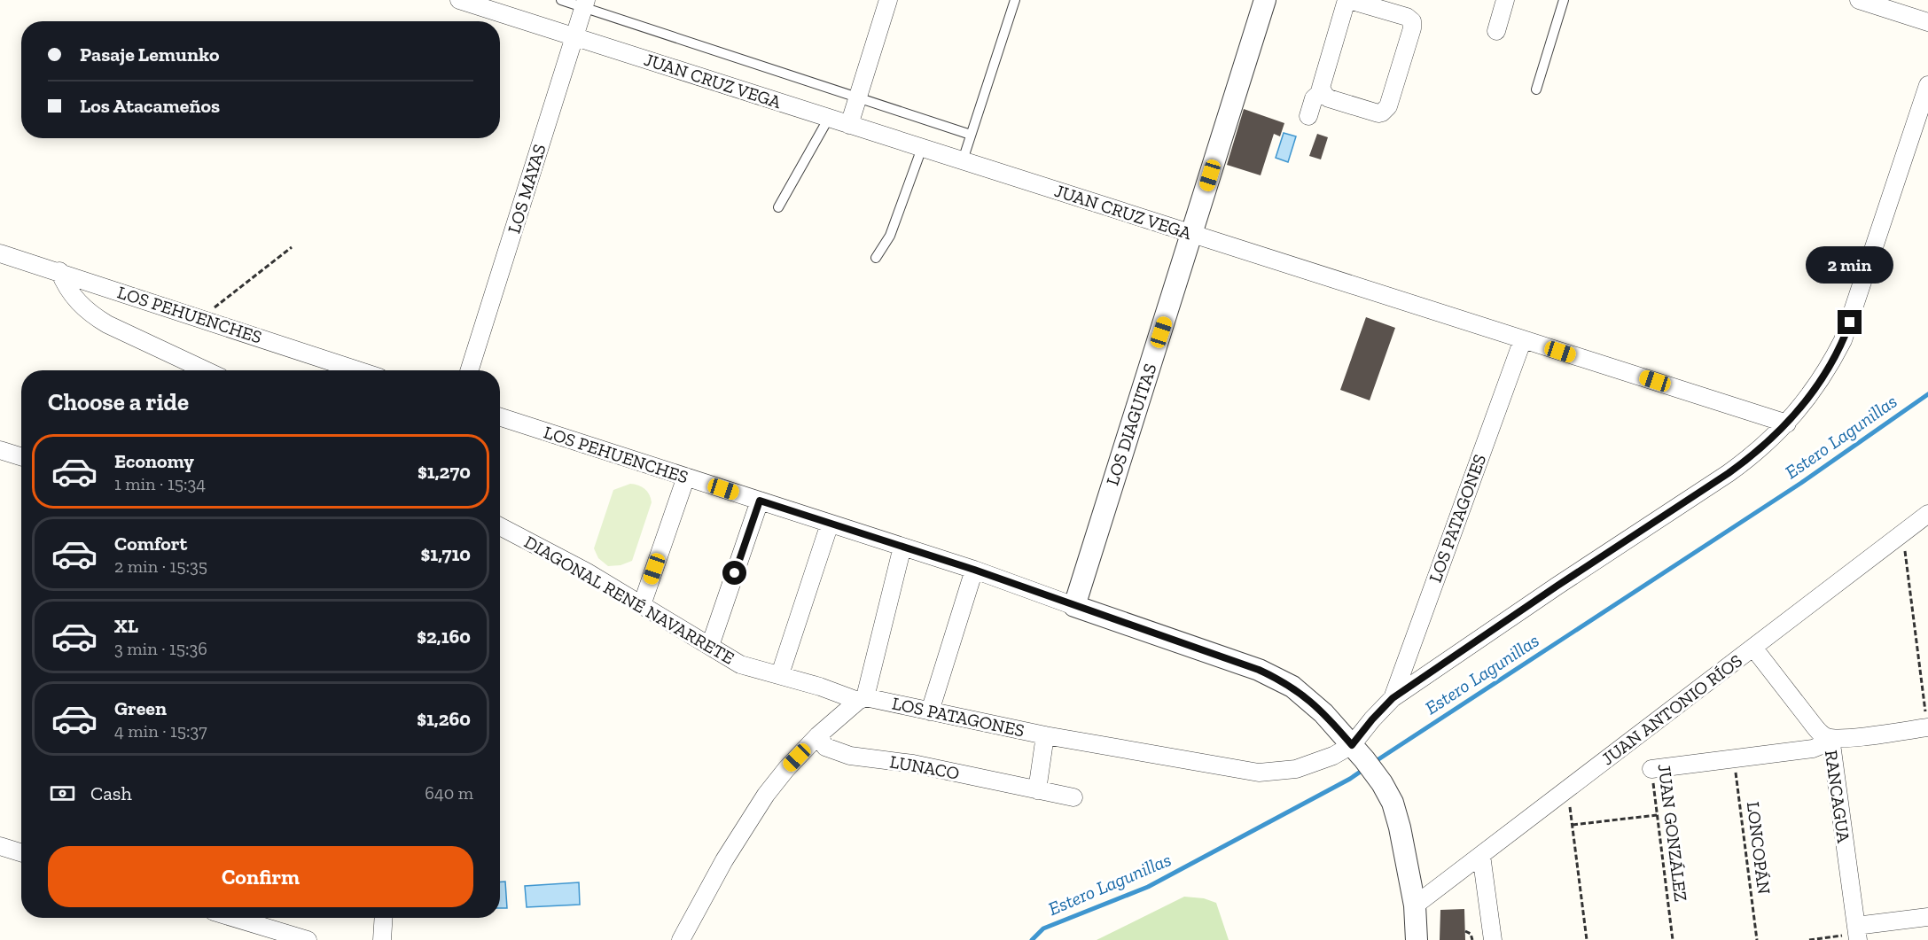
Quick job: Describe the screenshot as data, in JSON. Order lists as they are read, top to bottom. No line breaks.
{"streets":{"street":["JUAN CRUZ VEGA","LOS MAYAS","LOS PEHUENCHES","LOS DIAGUITAS","LOS PATAGONES","DIAGONAL RENÉ NAVARRETE","JUAN ANTONIO RÍOS","LUNACO","RANCAGUA"],"path":["JUAN GONZÁLEZ","LONCOPÁN"]},"crossings":[["JUAN CRUZ VEGA","LOS MAYAS"],["JUAN CRUZ VEGA","LOS DIAGUITAS"],["JUAN CRUZ VEGA","LOS PATAGONES"],["LOS PEHUENCHES","LOS DIAGUITAS"],["LOS PEHUENCHES","LOS PATAGONES"],["LOS PATAGONES","DIAGONAL RENÉ NAVARRETE"],["JUAN ANTONIO RÍOS","RANCAGUA"]],"water":["Estero Lagunillas"],"page":{"banner":["Pasaje Lemunko","Los Atacameños"],"bubble":"2 min","heading":"Choose a ride","list":[{"name":"Economy","note":"1 min · 15:34","value":"$1,270"},{"name":"Comfort","note":"2 min · 15:35","value":"$1,710"},{"name":"XL","note":"3 min · 15:36","value":"$2,160"},{"name":"Green","note":"4 min · 15:37","value":"$1,260"}],"pay":["Cash","640 m"],"buttons":"Confirm"}}
